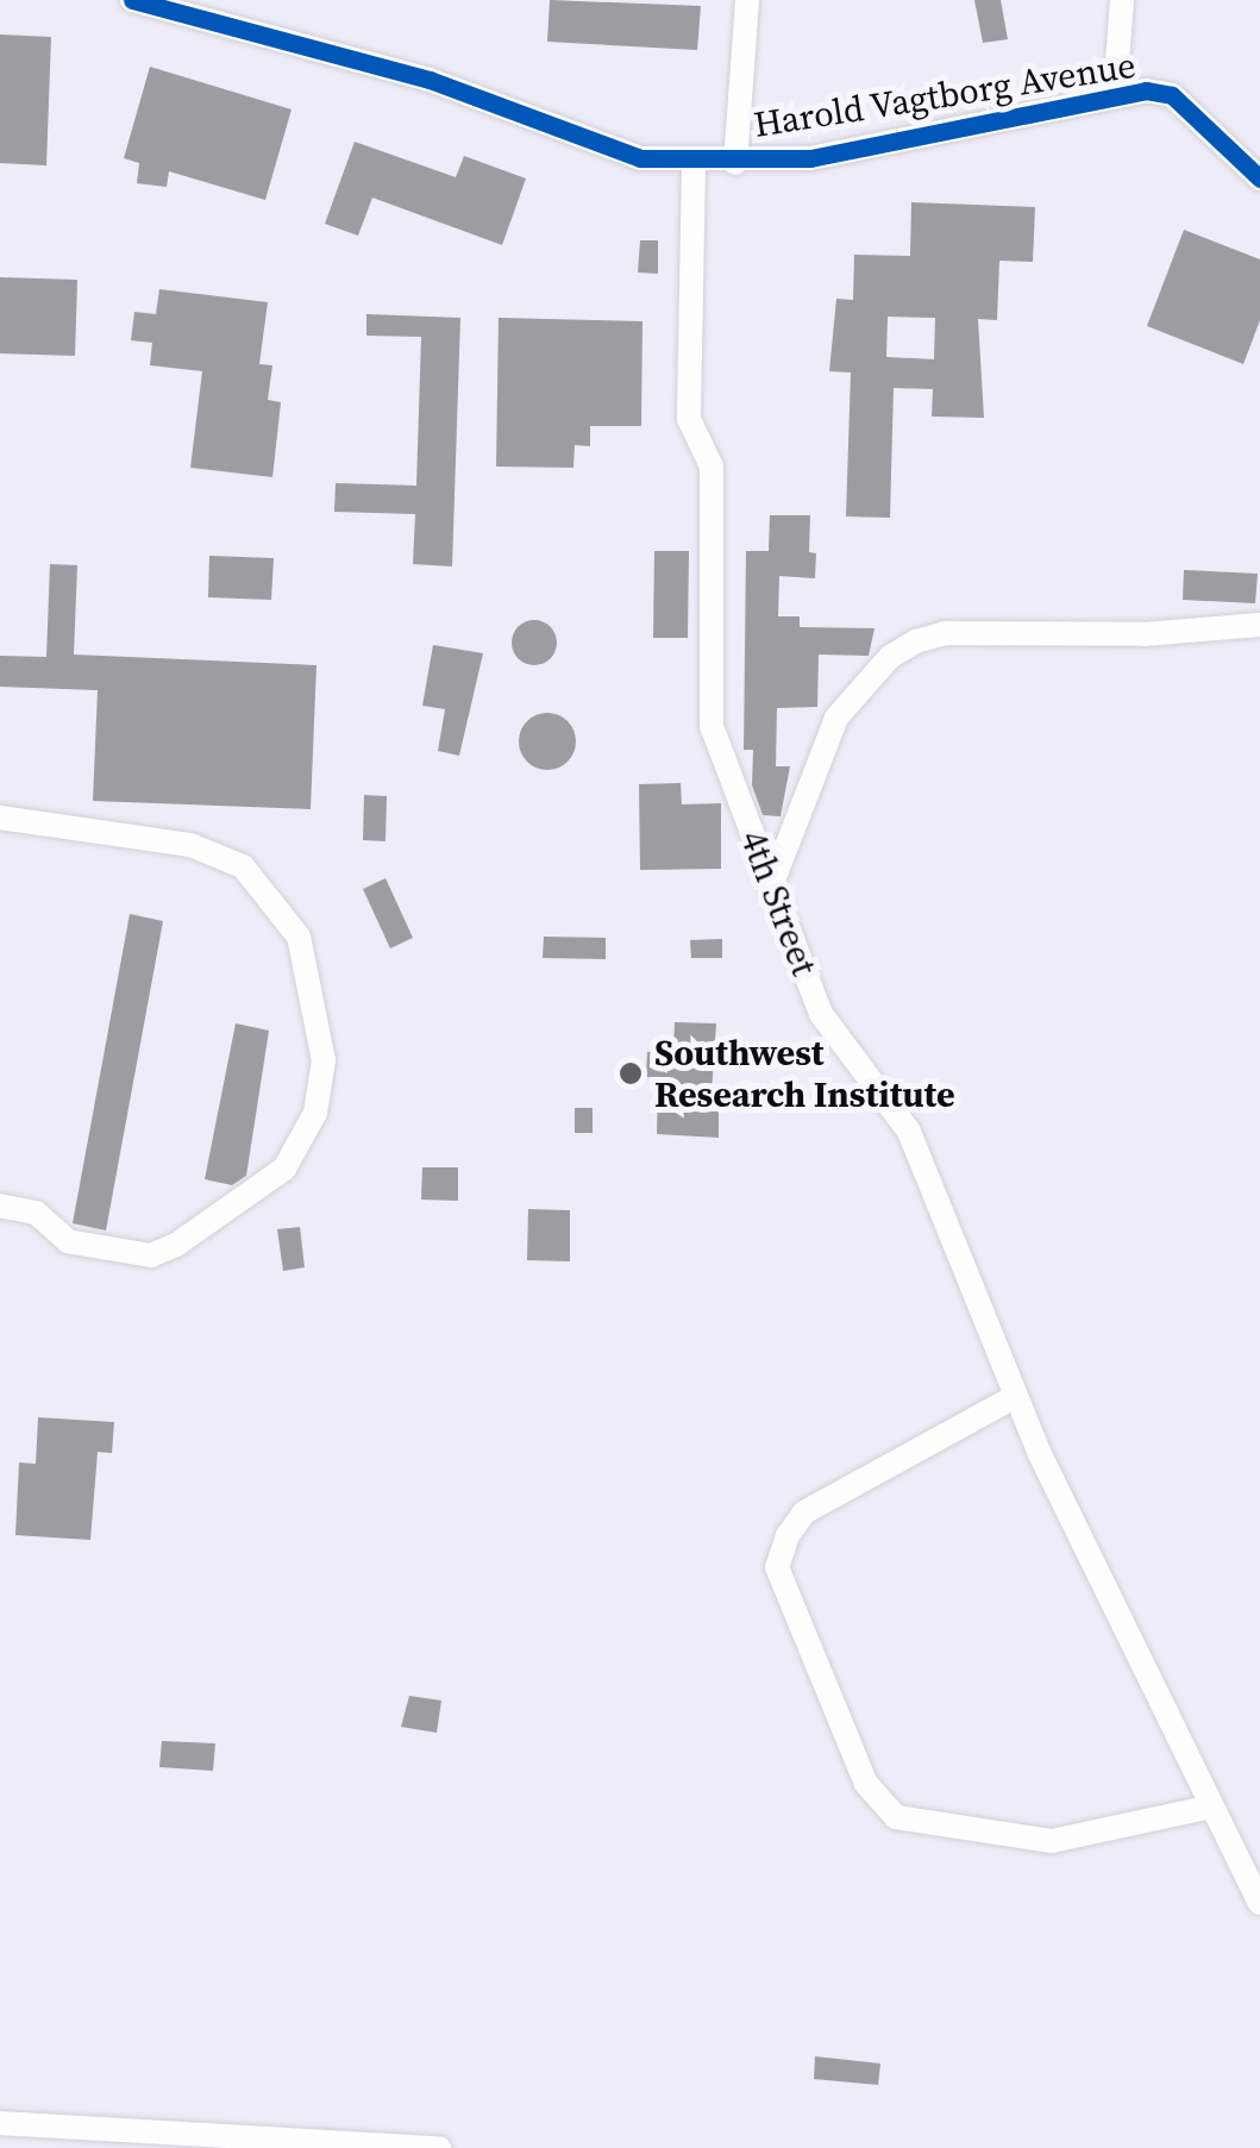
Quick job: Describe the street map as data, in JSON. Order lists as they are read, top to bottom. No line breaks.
{"streets":{"street":["Harold Vagtborg Avenue","4th Street"]},"crossings":[["Harold Vagtborg Avenue","4th Street"]],"places":["Southwest Research Institute"]}
